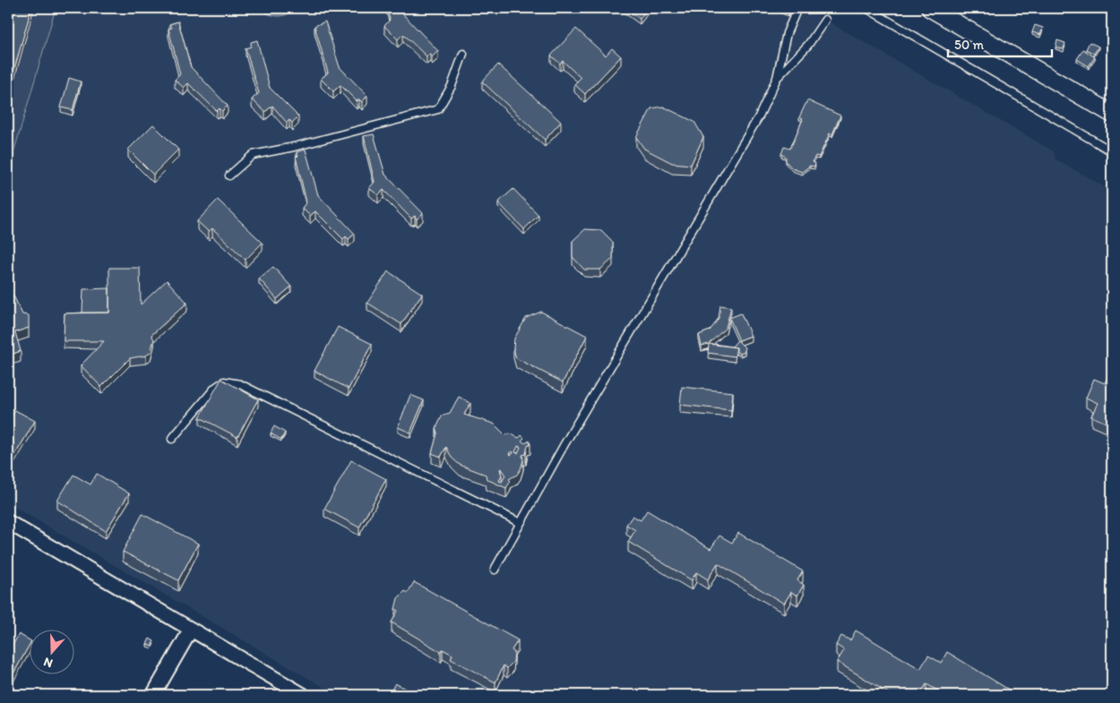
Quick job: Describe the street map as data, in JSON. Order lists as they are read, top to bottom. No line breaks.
{"scale_bar":"50 m","north":"bottom"}
